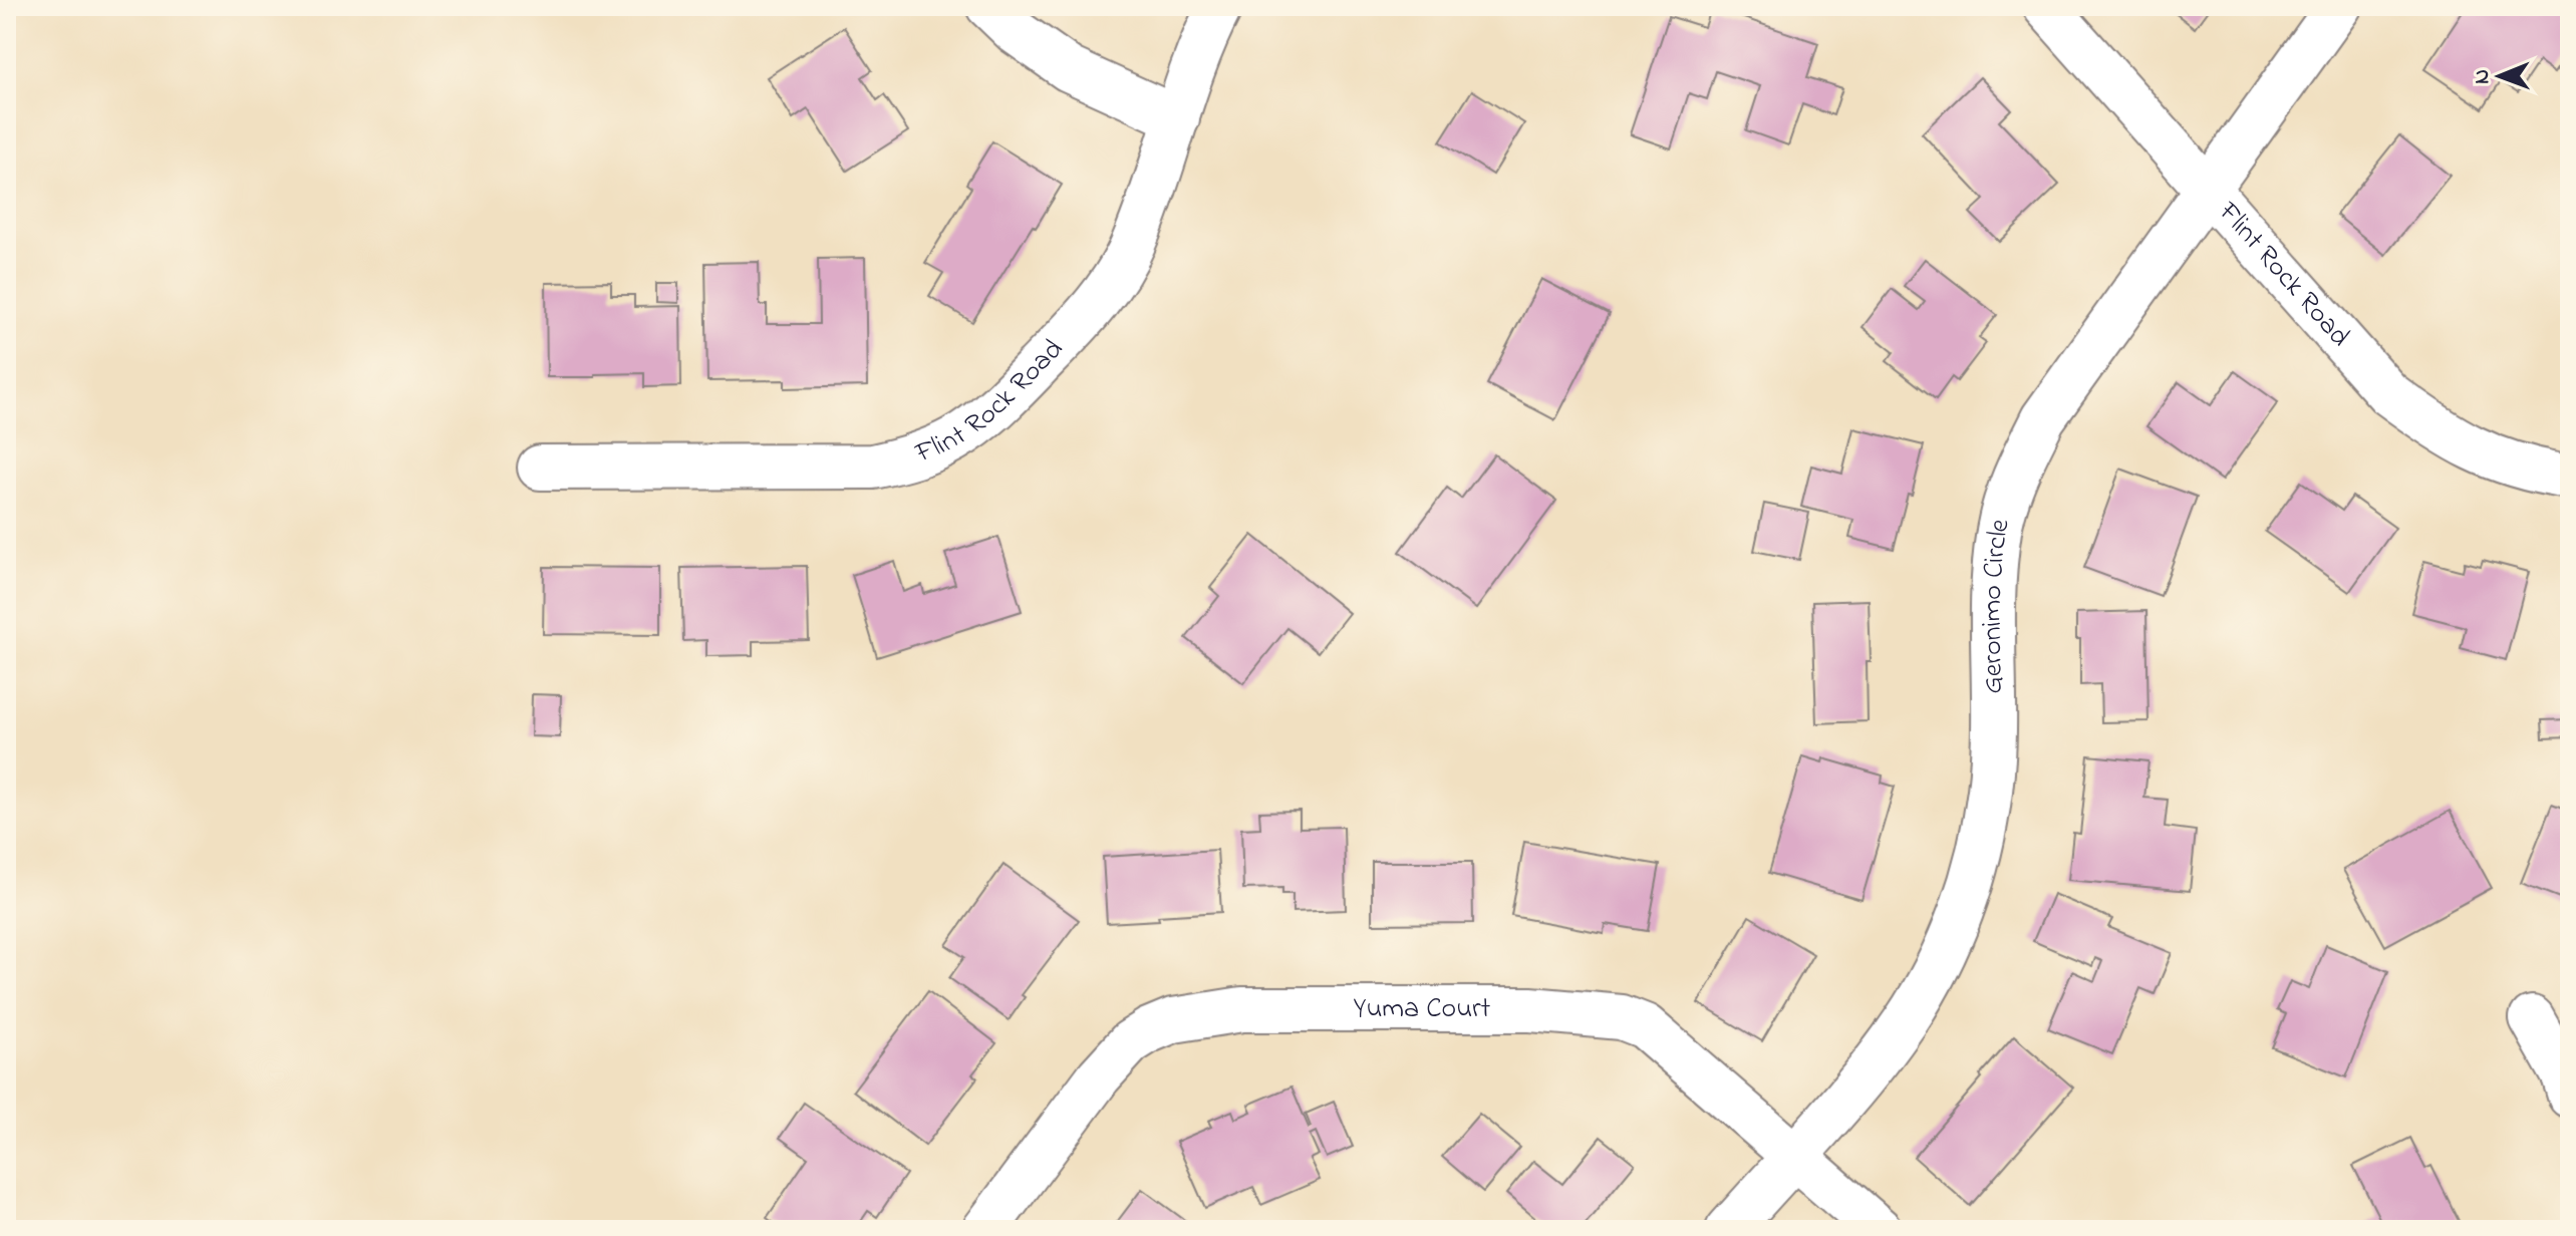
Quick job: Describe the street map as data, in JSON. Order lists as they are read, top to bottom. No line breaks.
{"streets":{"street":["Flint Rock Road","Geronimo Circle","Yuma Court"]},"crossings":[["Flint Rock Road","Geronimo Circle"],["Geronimo Circle","Yuma Court"]],"north":"left"}
